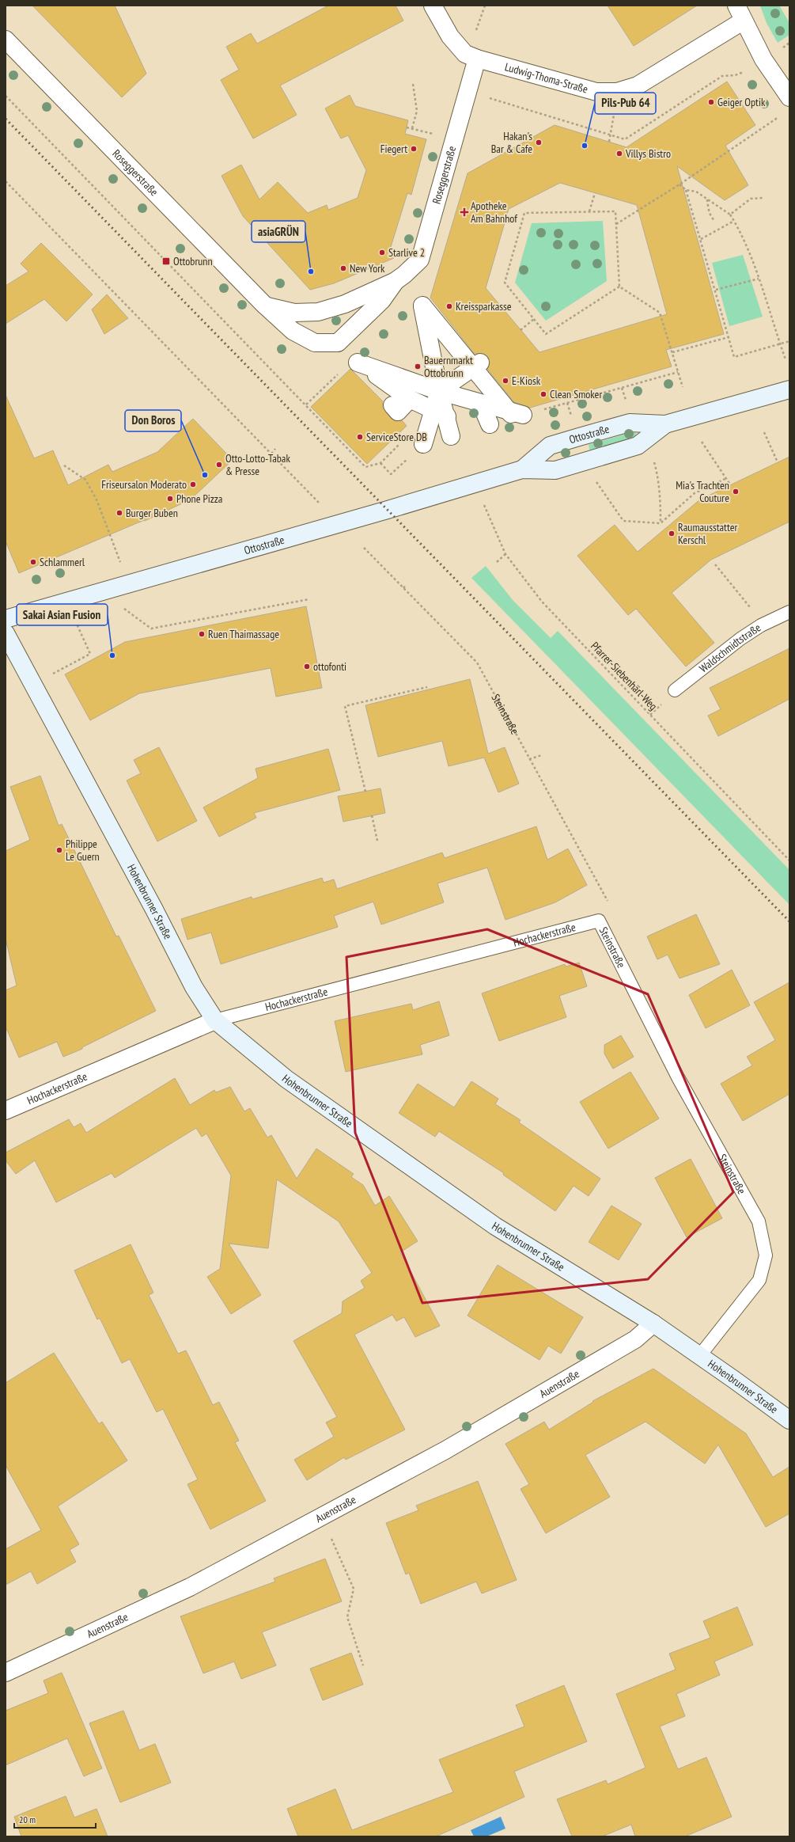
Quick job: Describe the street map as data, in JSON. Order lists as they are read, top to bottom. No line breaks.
{"streets":{"street":["Ludwig-Thoma-Straße","Roseggerstraße","Ottostraße","Hohenbrunner Straße","Hochackerstraße","Auenstraße"],"lane":["Waldschmidtstraße","Steinstraße"],"path":["Pfarrer-Siebenhärl-Weg"]},"crossings":[["Ludwig-Thoma-Straße","Roseggerstraße"],["Ottostraße","Pfarrer-Siebenhärl-Weg"],["Steinstraße","Hohenbrunner Straße"],["Steinstraße","Hochackerstraße"],["Hohenbrunner Straße","Hochackerstraße"],["Hohenbrunner Straße","Auenstraße"]],"places":{"other":["Geiger Optik","Hakan's Bar & Cafe","Pils-Pub 64","Fiegert","Villys Bistro","Starlive 2","New York","asiaGRÜN","Kreissparkasse","Bauernmarkt Ottobrunn","E-Kiosk","Clean Smoker","ServiceStore DB","Otto-Lotto-Tabak & Presse","Don Boros","Friseursalon Moderato","Mia's Trachten Couture","Phone Pizza","Burger Buben","Raumausstatter Kerschl","Schlammerl","Ruen Thaimassage","Sakai Asian Fusion","ottofonti","Philippe Le Guern"],"health":["Apotheke Am Bahnhof"],"transit":["Ottobrunn"]},"scale_bar":"20 m"}
